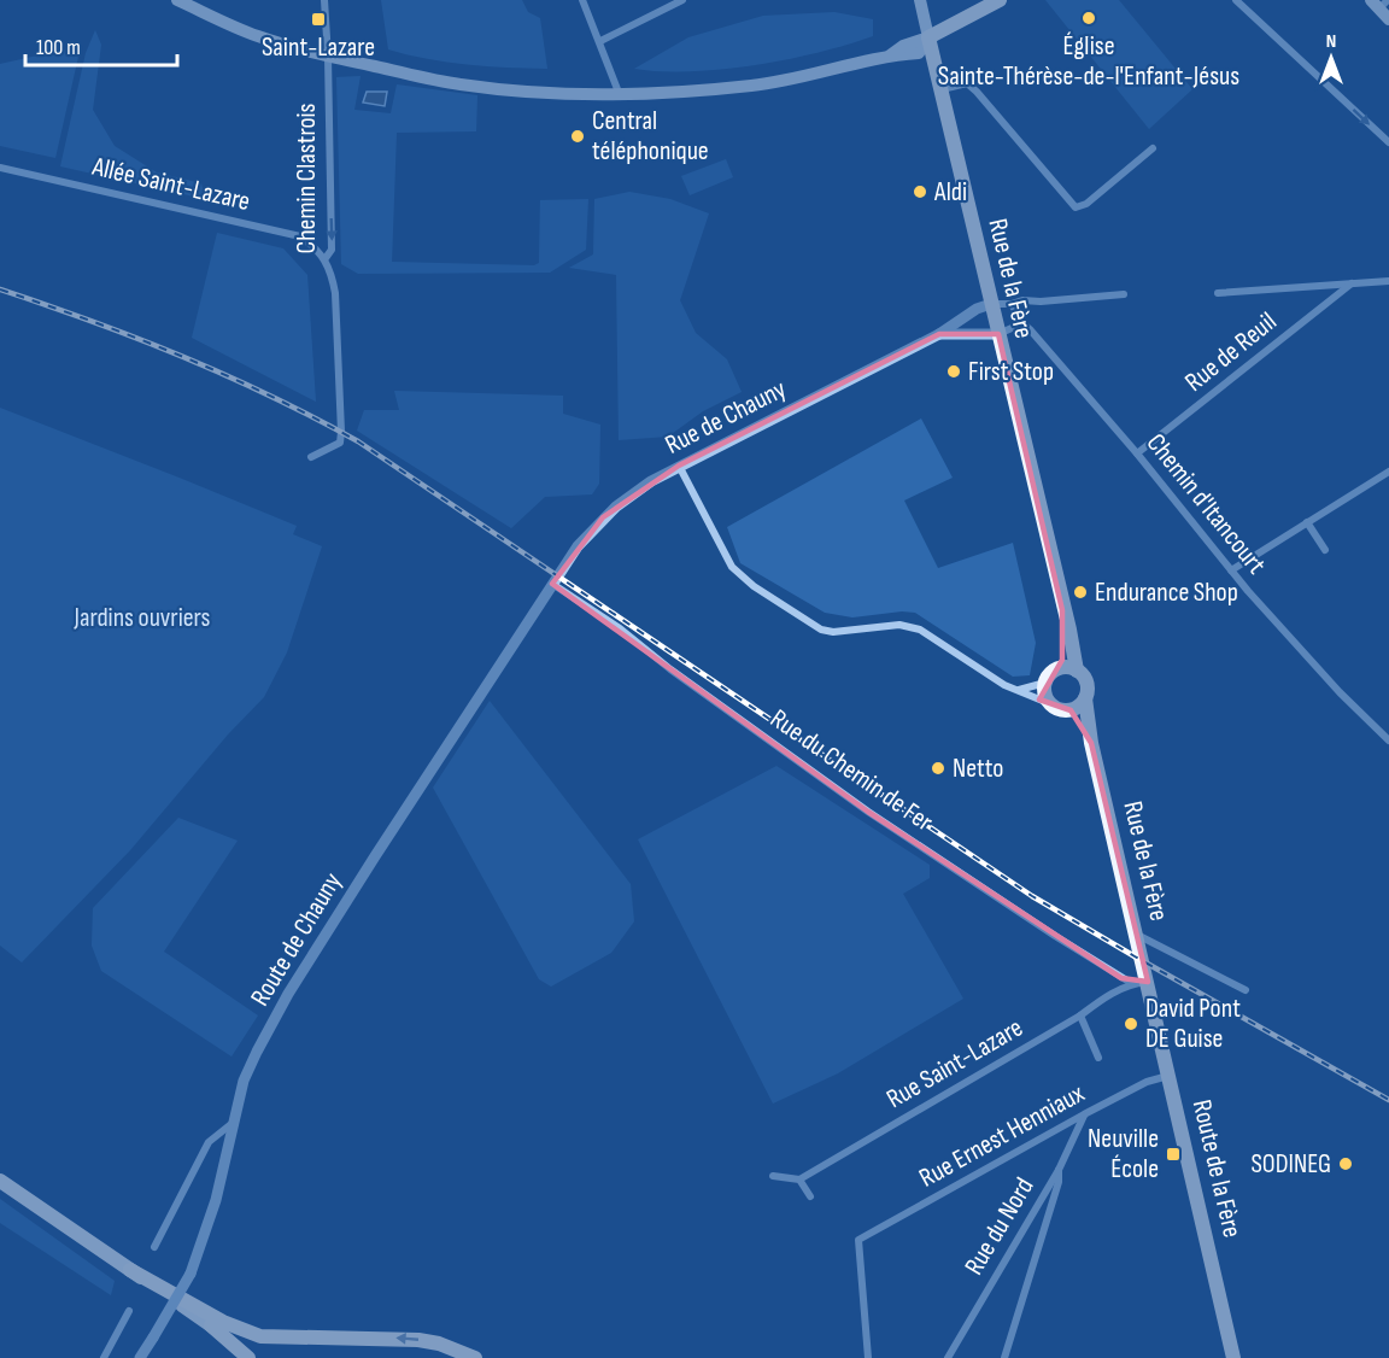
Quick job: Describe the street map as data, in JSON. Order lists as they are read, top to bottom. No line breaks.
{"streets":{"main road":["Rue de la Fère","Route de la Fère"],"street":["Chemin Clastrois","Allée Saint-Lazare","Rue de Reuil","Rue de Chauny","Chemin d'Itancourt","Rue du Chemin de Fer","Route de Chauny","Rue Saint-Lazare","Rue Ernest Henniaux","Rue du Nord"]},"crossings":[["Chemin Clastrois","Allée Saint-Lazare"],["Rue de la Fère","Rue de Chauny"],["Rue de la Fère","Route de la Fère"],["Rue de Reuil","Chemin d'Itancourt"],["Rue de Chauny","Rue du Chemin de Fer"],["Rue de Chauny","Route de Chauny"],["Rue du Chemin de Fer","Route de Chauny"],["Rue du Chemin de Fer","Rue Saint-Lazare"],["Rue Ernest Henniaux","Route de la Fère"],["Rue Ernest Henniaux","Rue du Nord"]],"one_way":["Chemin Clastrois"],"parks":["Jardins ouvriers"],"places":{"other":["Église Sainte-Thérèse-de-l'Enfant-Jésus","Central téléphonique","Aldi","First Stop","Endurance Shop","Netto","David Pont DE Guise","SODINEG"],"transit":["Saint-Lazare","Neuville École"]},"scale_bar":"100 m","north":"top"}
